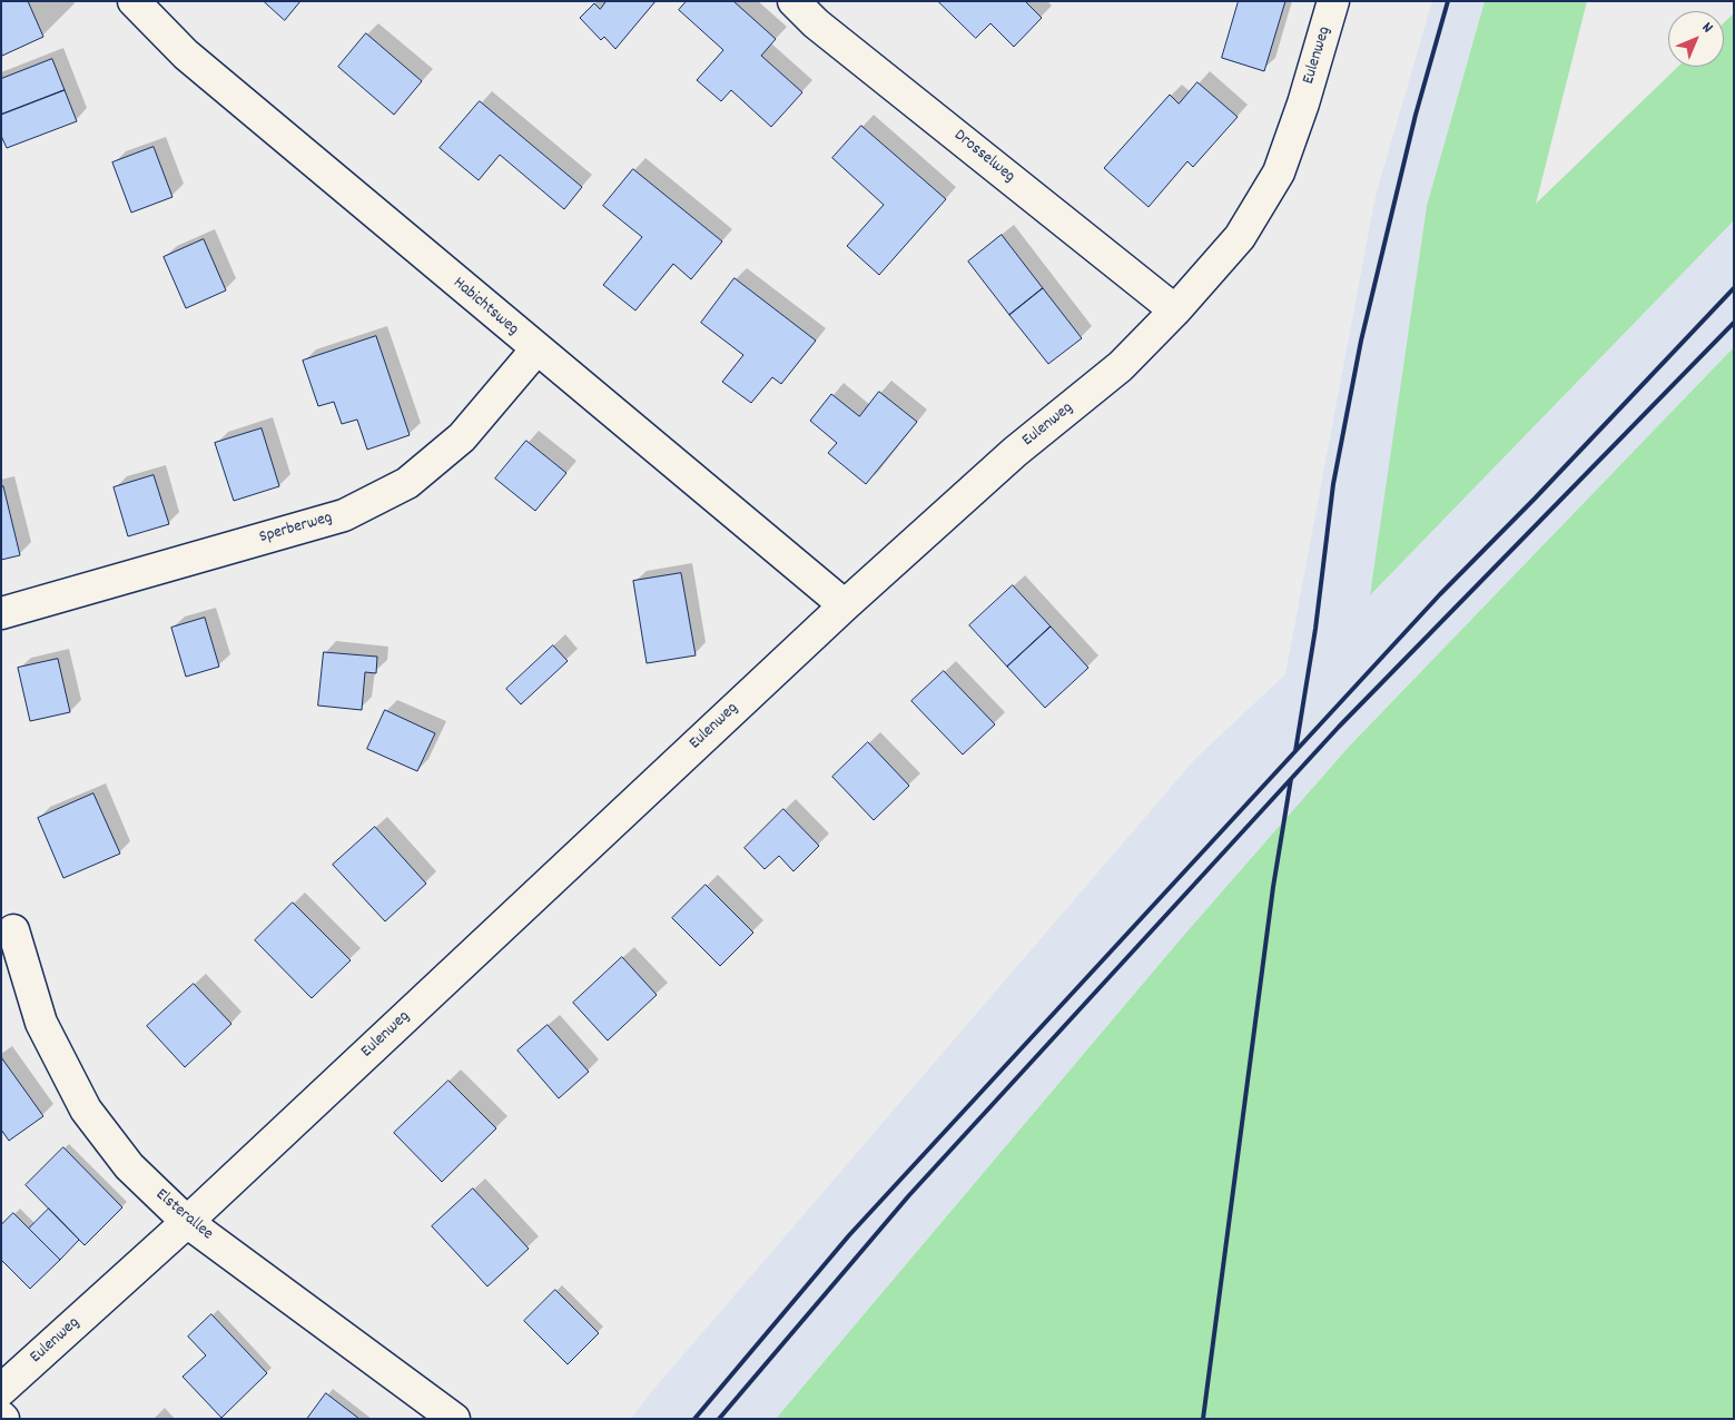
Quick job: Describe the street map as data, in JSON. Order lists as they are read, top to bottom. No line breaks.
{"streets":{"street":["Eulenweg","Drosselweg","Habichtsweg","Sperberweg","Elsterallee"]},"crossings":[["Eulenweg","Drosselweg"],["Eulenweg","Habichtsweg"],["Eulenweg","Elsterallee"],["Habichtsweg","Sperberweg"]],"north":"top right"}
